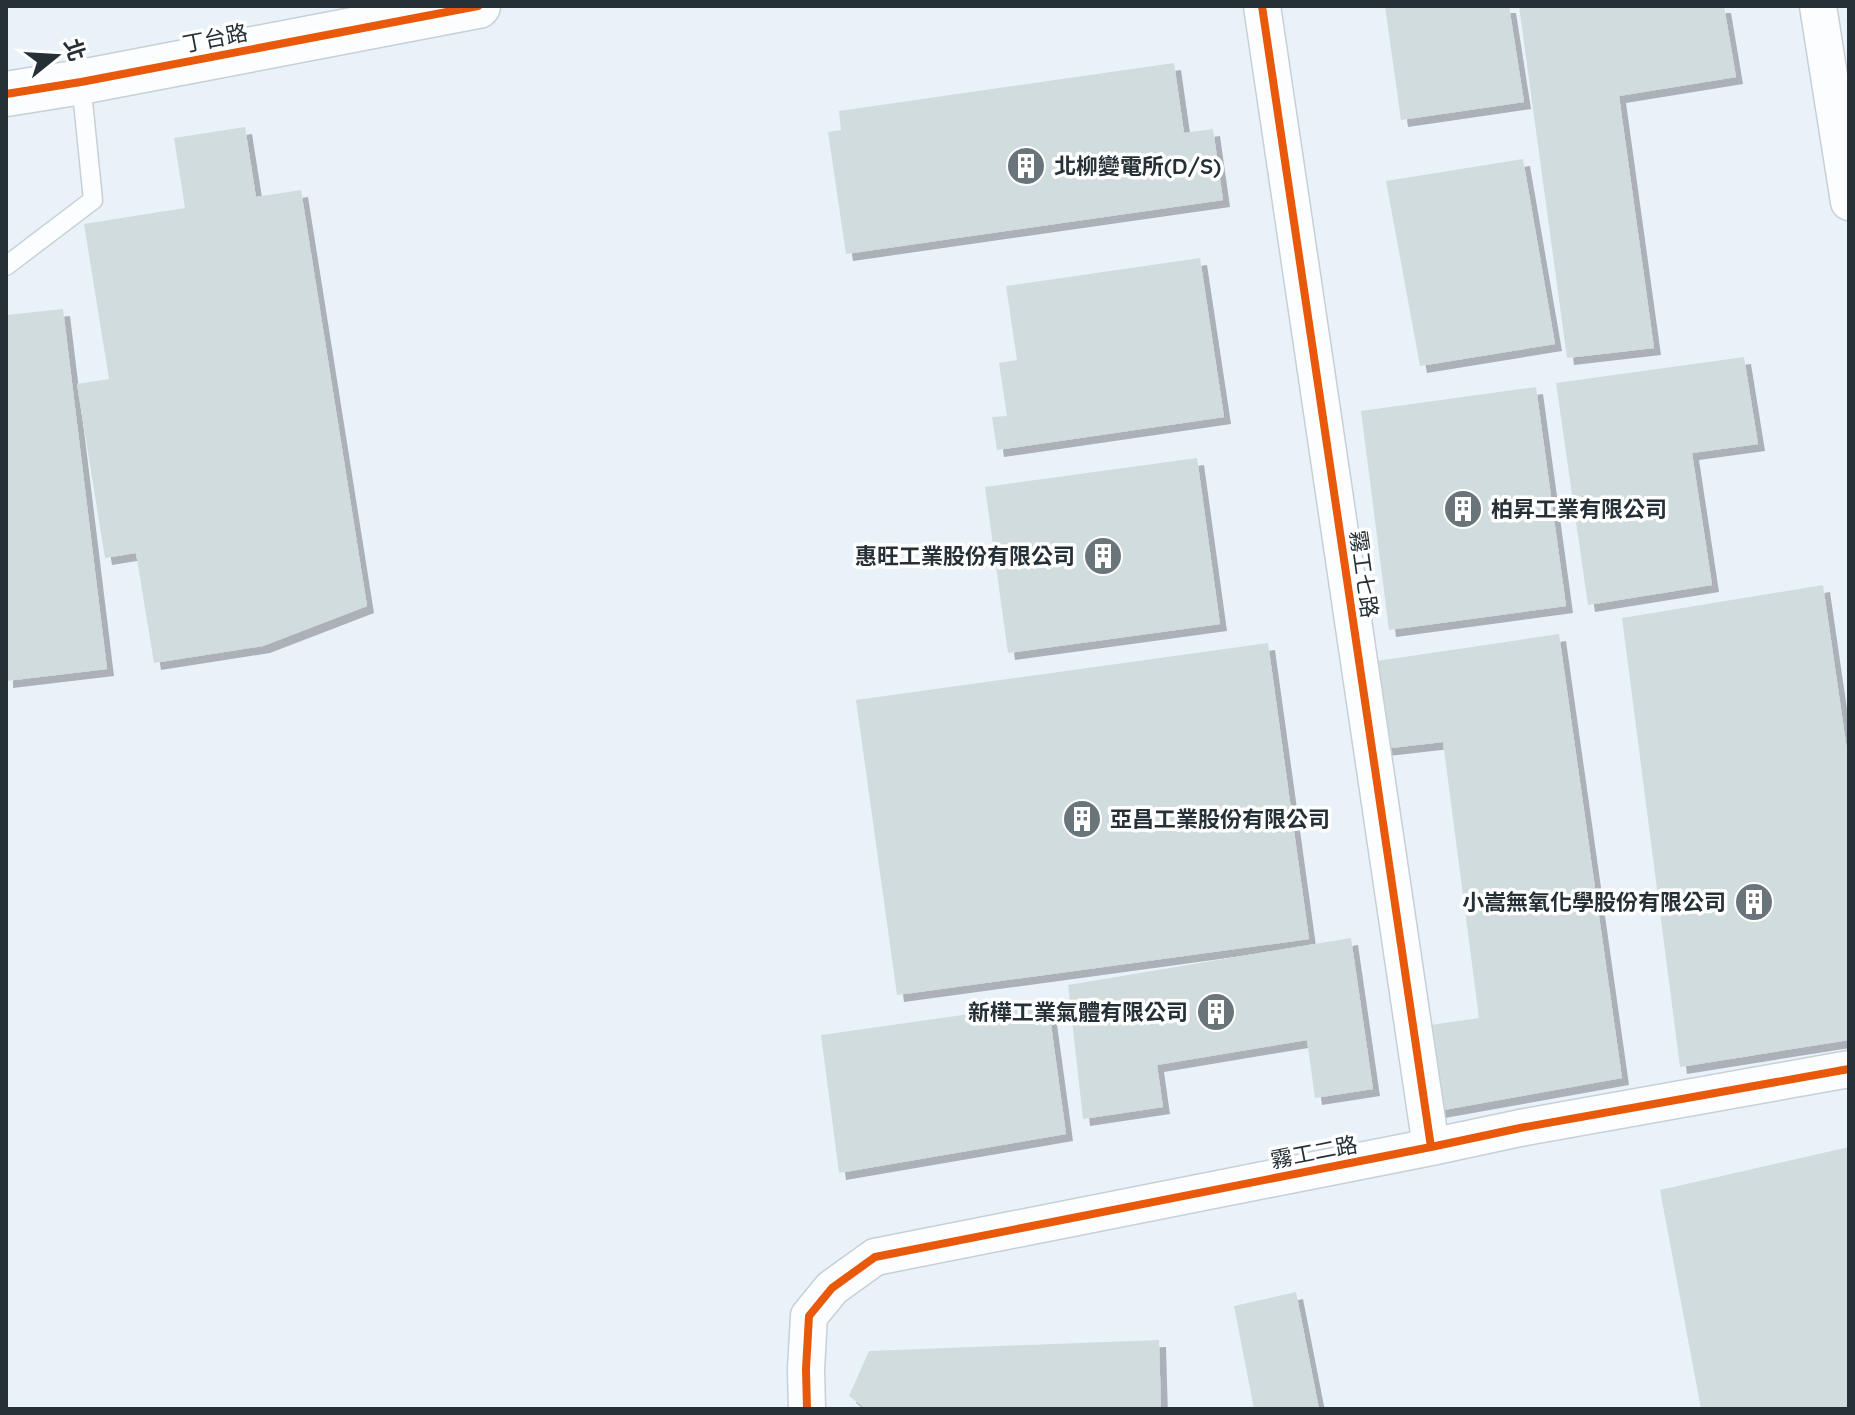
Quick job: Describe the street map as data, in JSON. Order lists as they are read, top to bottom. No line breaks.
{"streets":{"street":["丁台路","霧工七路","霧工二路"]},"crossings":[["霧工七路","霧工二路"]],"places":{"building":["北柳變電所(D/S)","柏昇工業有限公司","惠旺工業股份有限公司","亞昌工業股份有限公司","小嵩無氧化學股份有限公司","新樺工業氣體有限公司"]},"north":"right"}
